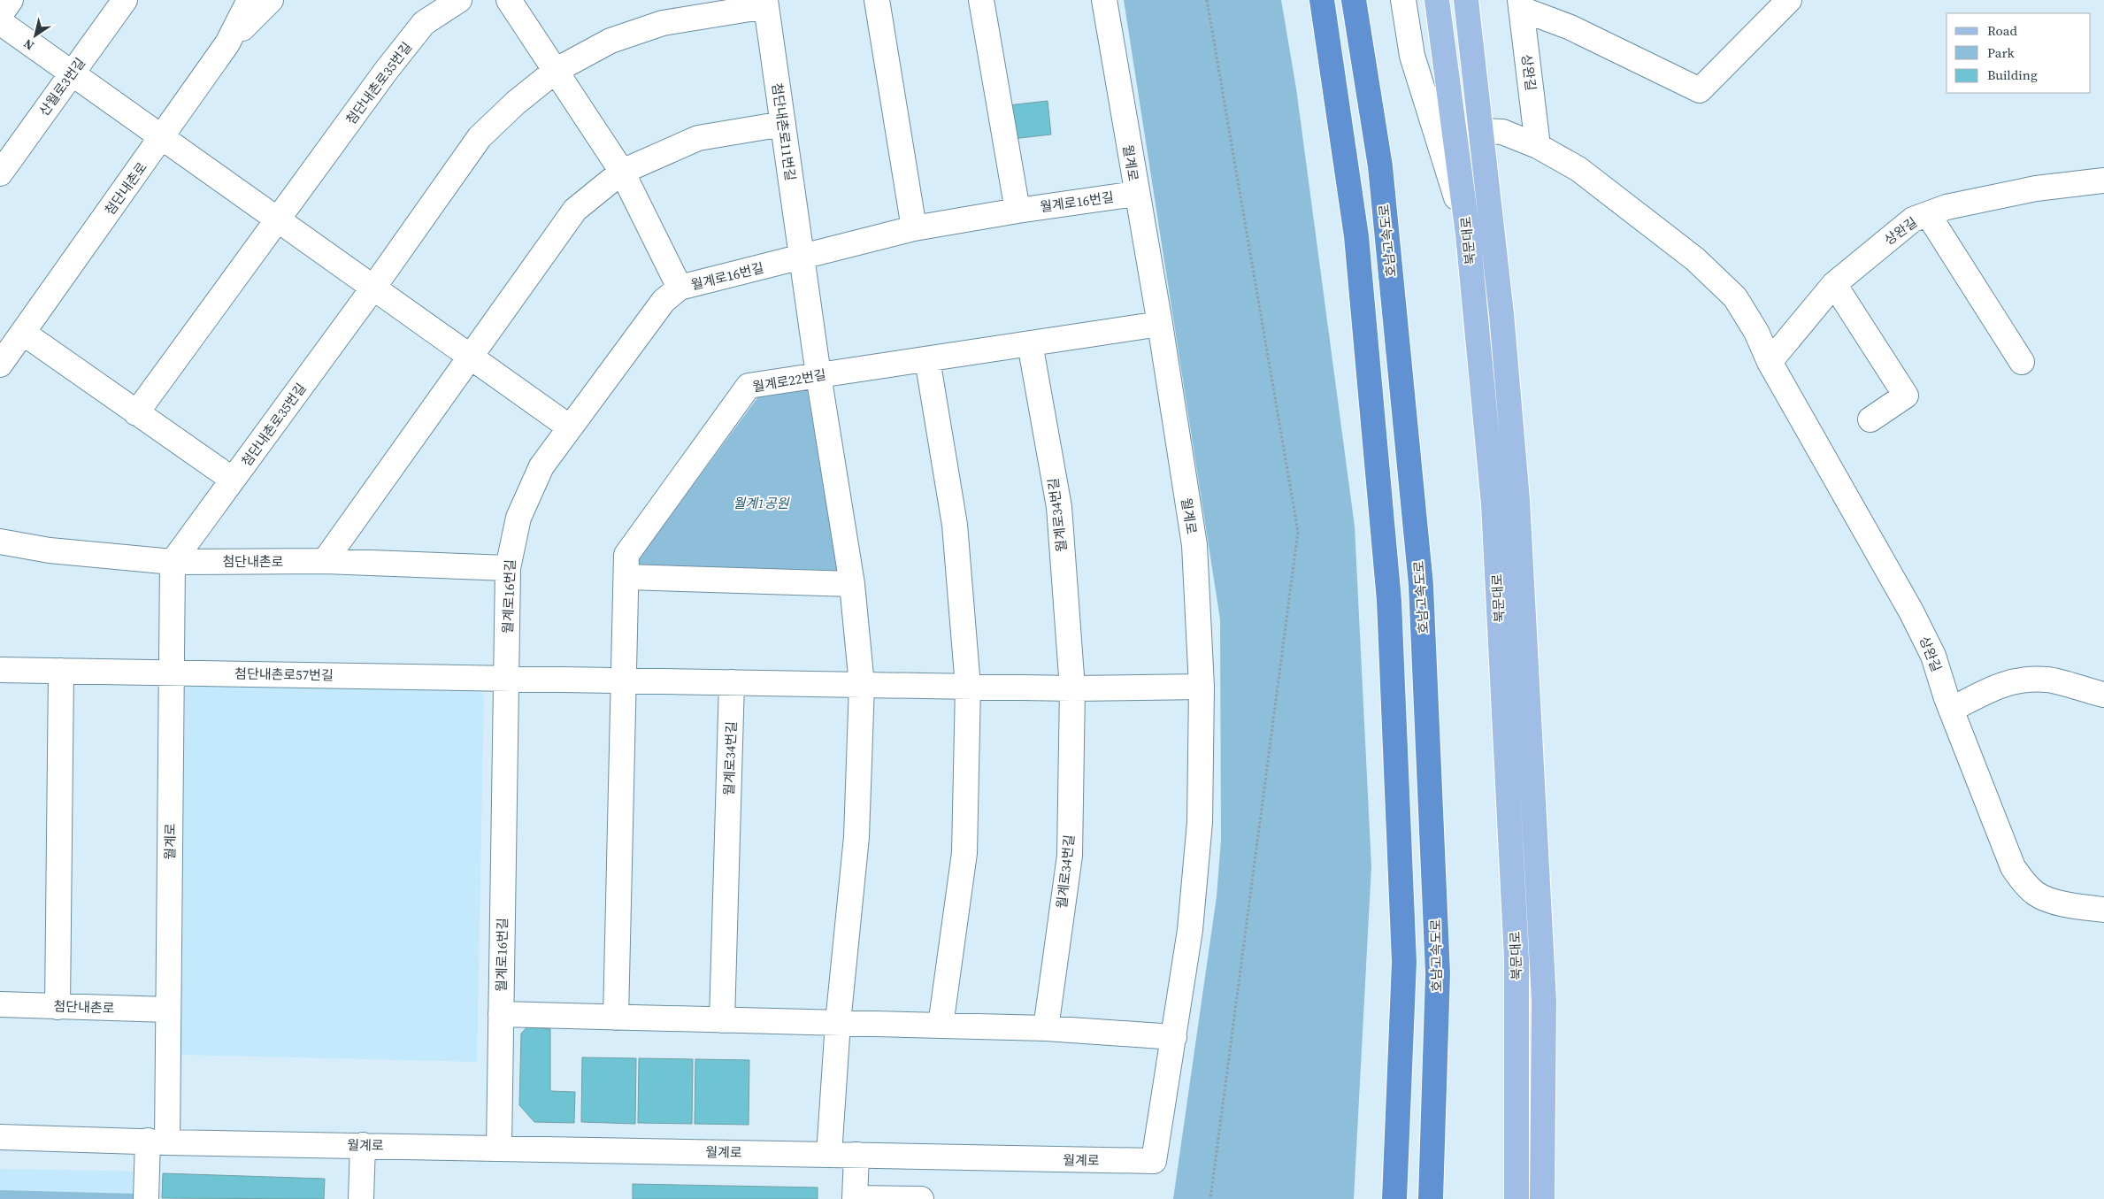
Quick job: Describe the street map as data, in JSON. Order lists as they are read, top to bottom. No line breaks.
{"streets":{"highway":["호남고속도로"],"main road":["북문대로"],"street":["상완길","첨단내촌로35번길","산월로3번길","첨단내촌로11번길","월계로","첨단내촌로","월계로16번길","월계로22번길","월계로34번길","첨단내촌로57번길"]},"crossings":[["상완길","북문대로"],["첨단내촌로35번길","첨단내촌로11번길"],["첨단내촌로35번길","월계로"],["첨단내촌로35번길","첨단내촌로"],["첨단내촌로11번길","월계로16번길"],["첨단내촌로11번길","월계로22번길"],["월계로","첨단내촌로"],["월계로","월계로16번길"],["월계로","월계로22번길"],["월계로","첨단내촌로57번길"],["첨단내촌로","월계로16번길"],["월계로16번길","첨단내촌로57번길"],["월계로22번길","월계로34번길"]],"parks":["월계1공원"],"legend":["Road","Park","Building"],"north":"bottom left"}
